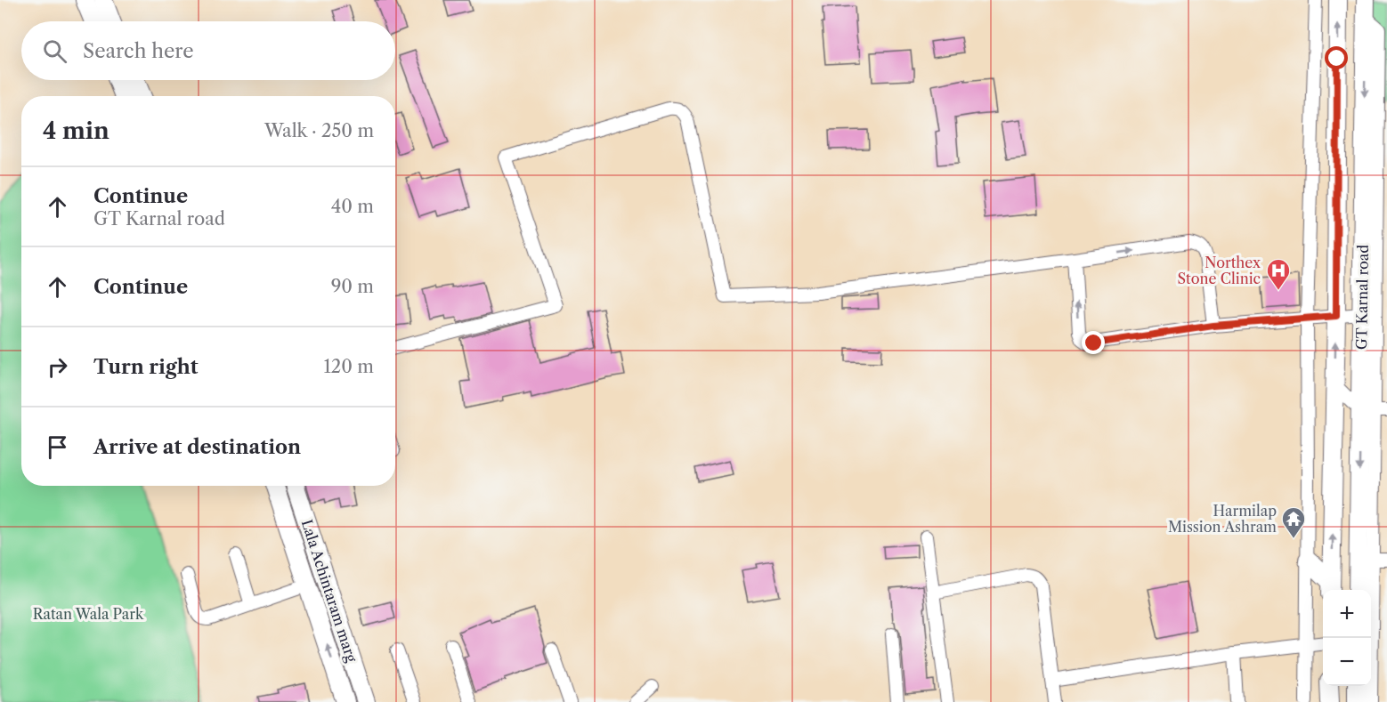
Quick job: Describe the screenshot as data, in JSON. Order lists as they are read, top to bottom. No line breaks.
{"streets":{"main road":["GT Karnal road","Lala Achintaram marg"]},"parks":["Ratan Wala Park"],"places":{"hospital":["Northex Stone Clinic"],"temple":["Harmilap Mission Ashram"]},"page":{"search":"Search here","heading":["4 min","Walk · 250 m"],"list":[["Continue","GT Karnal road","40 m"],["Continue","90 m"],["Turn right","120 m"],"Arrive at destination"],"map_buttons":["+","−"]}}
